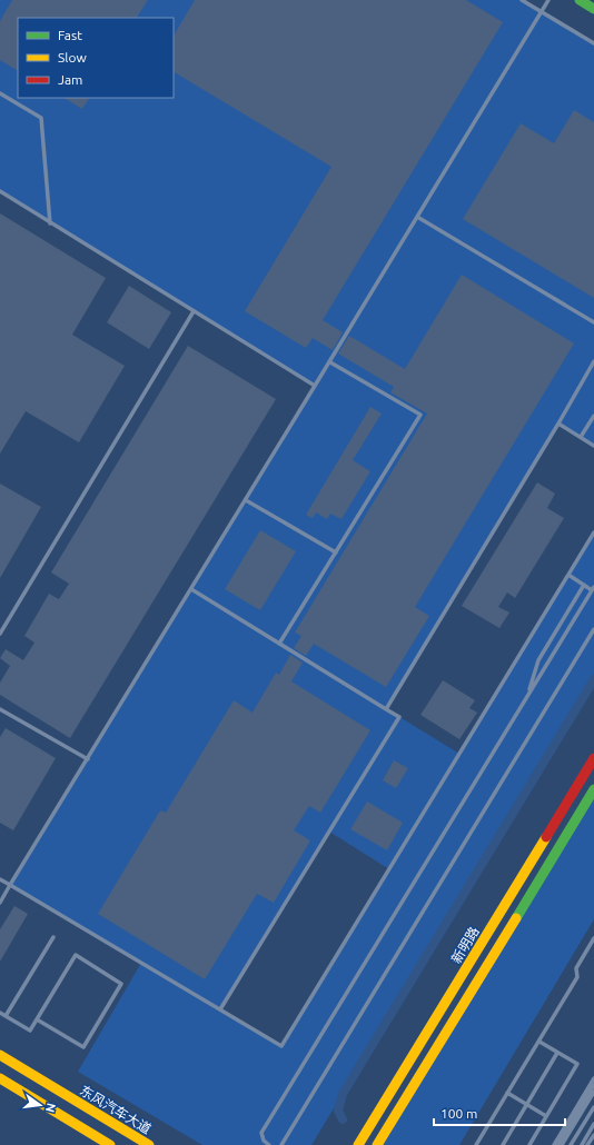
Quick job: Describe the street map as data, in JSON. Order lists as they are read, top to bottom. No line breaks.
{"streets":{"main road":["新明路","东风汽车大道"]},"legend":["Fast","Slow","Jam"],"scale_bar":"100 m","north":"right"}
